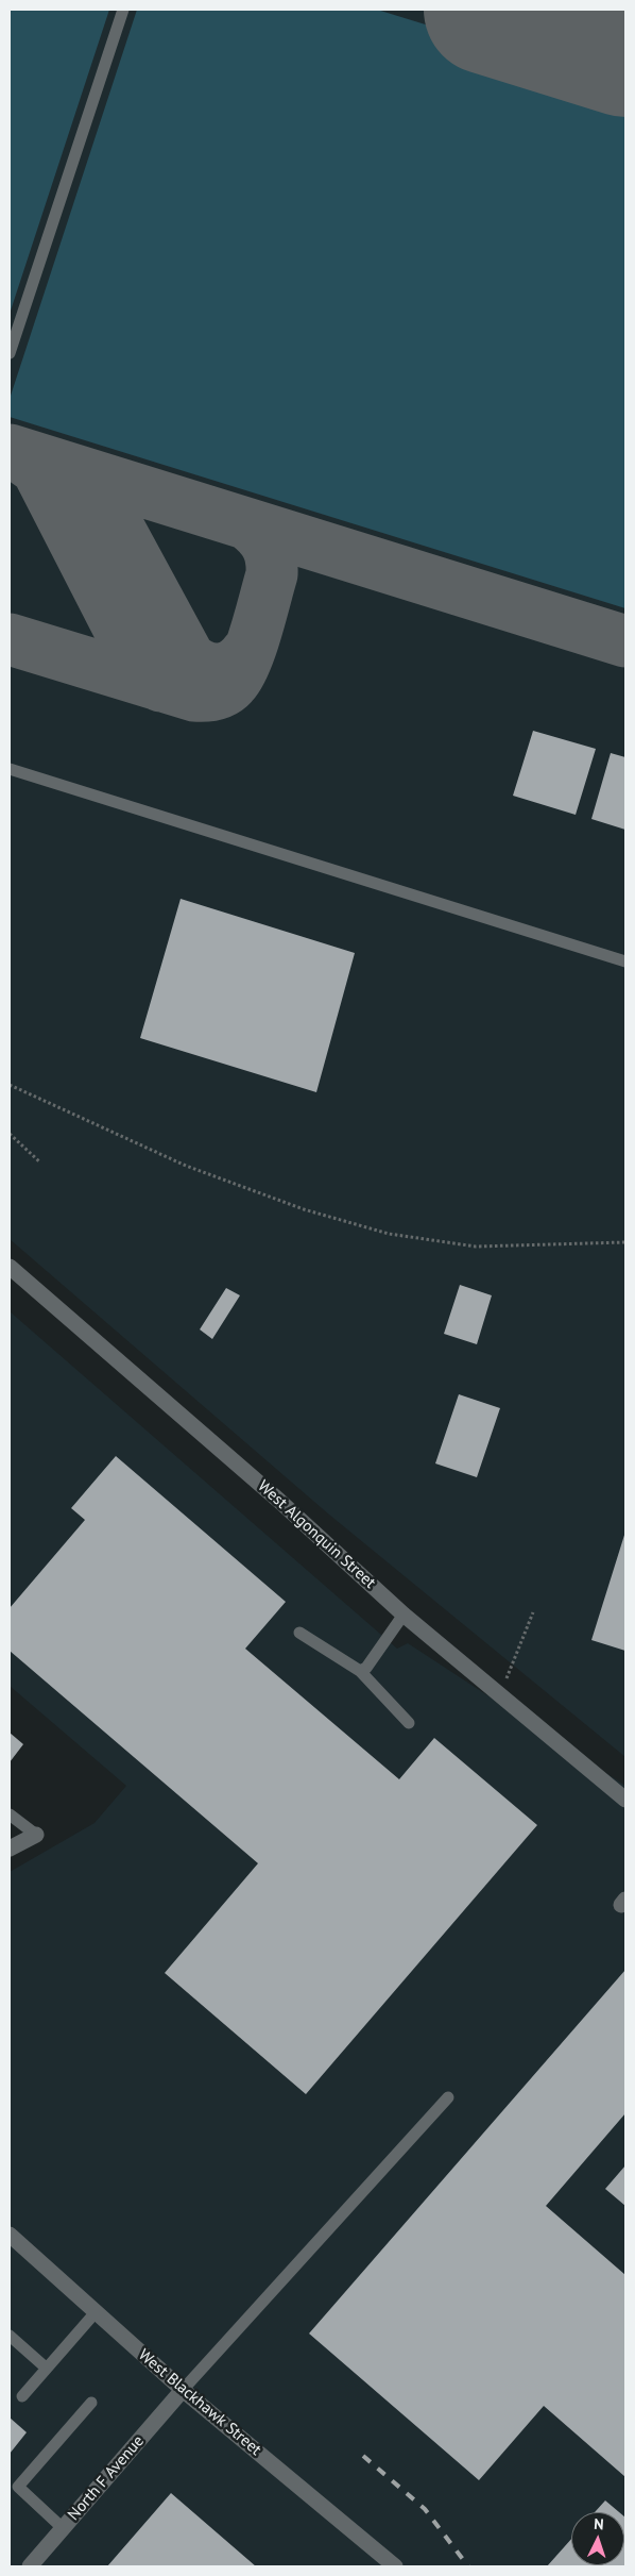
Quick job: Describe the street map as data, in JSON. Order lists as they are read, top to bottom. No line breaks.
{"streets":{"street":["West Algonquin Street","West Blackhawk Street","North F Avenue"]},"crossings":[["West Blackhawk Street","North F Avenue"]],"north":"top"}
